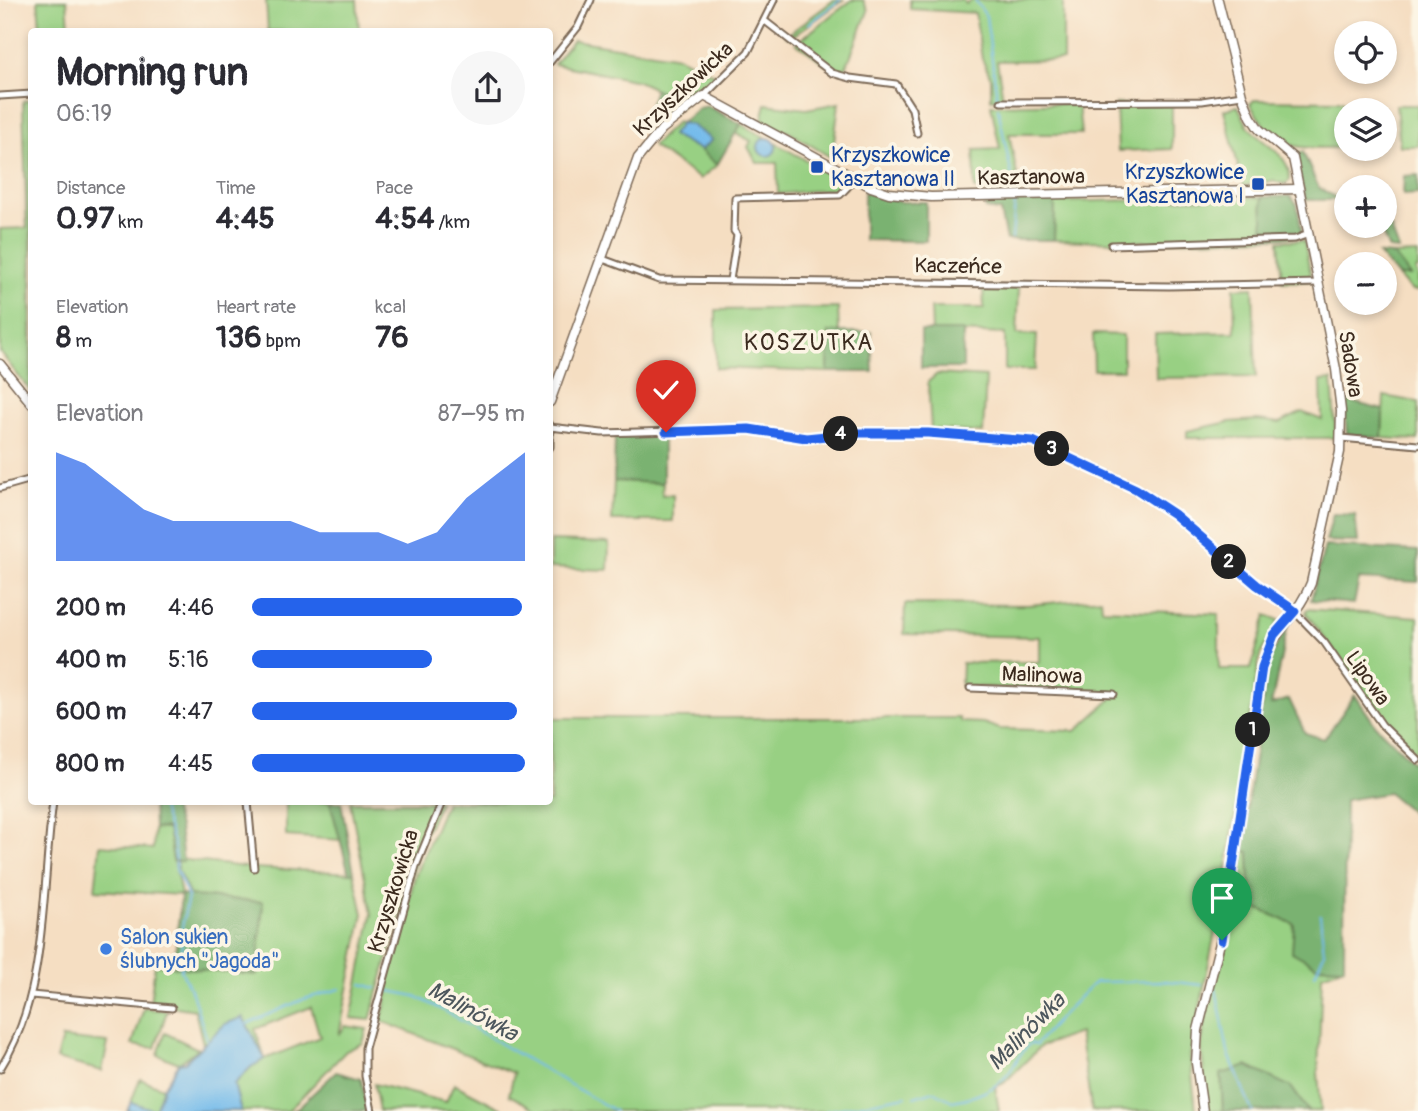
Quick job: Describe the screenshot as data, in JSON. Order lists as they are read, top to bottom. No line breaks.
{"streets":{"street":["Krzyszkowicka","Kasztanowa","Kaczeńce","Sadowa","Malinowa","Lipowa"]},"crossings":[["Krzyszkowicka","Kasztanowa"],["Krzyszkowicka","Kaczeńce"],["Kasztanowa","Sadowa"],["Kaczeńce","Sadowa"],["Sadowa","Lipowa"]],"districts":["KOSZUTKA"],"water":["Malinówka"],"places":{"transit":["Krzyszkowice Kasztanowa II","Krzyszkowice Kasztanowa I"],"other":["Salon sukien ślubnych \"Jagoda\""]},"page":{"map_buttons":["+","−"],"heading":["Morning run","06:19"],"stats":[["Distance","0.97 km"],["Time","4:45"],["Pace","4:54 /km"],["Elevation","8 m"],["Heart rate","136 bpm"],["kcal","76"]],"chart":["Elevation","87–95 m"],"pins":["4","3","2","1"],"list":[{"name":"200 m","note":"4:46"},{"name":"400 m","note":"5:16"},{"name":"600 m","note":"4:47"},{"name":"800 m","note":"4:45"}]}}
